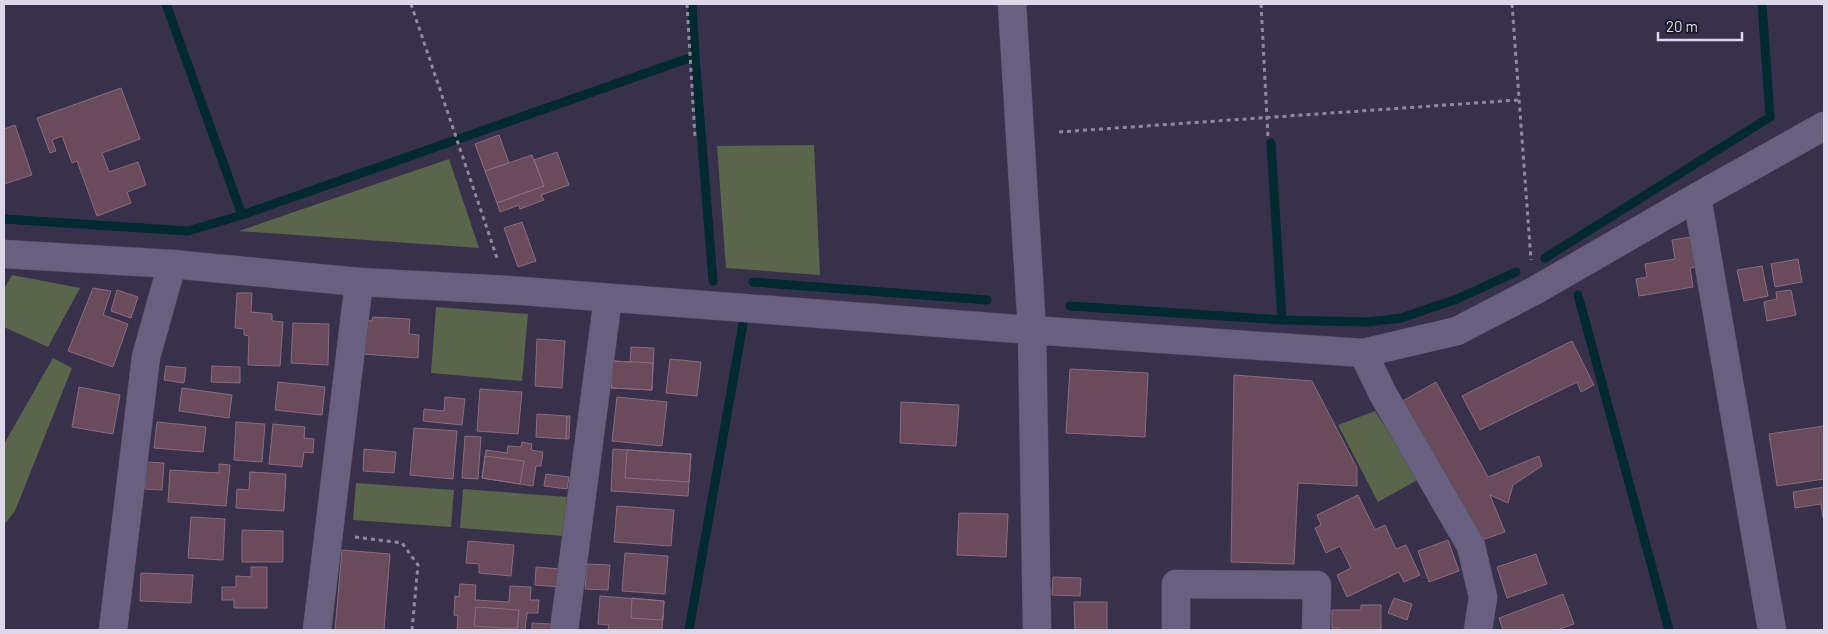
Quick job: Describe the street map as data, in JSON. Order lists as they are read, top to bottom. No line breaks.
{"scale_bar":"20 m"}
